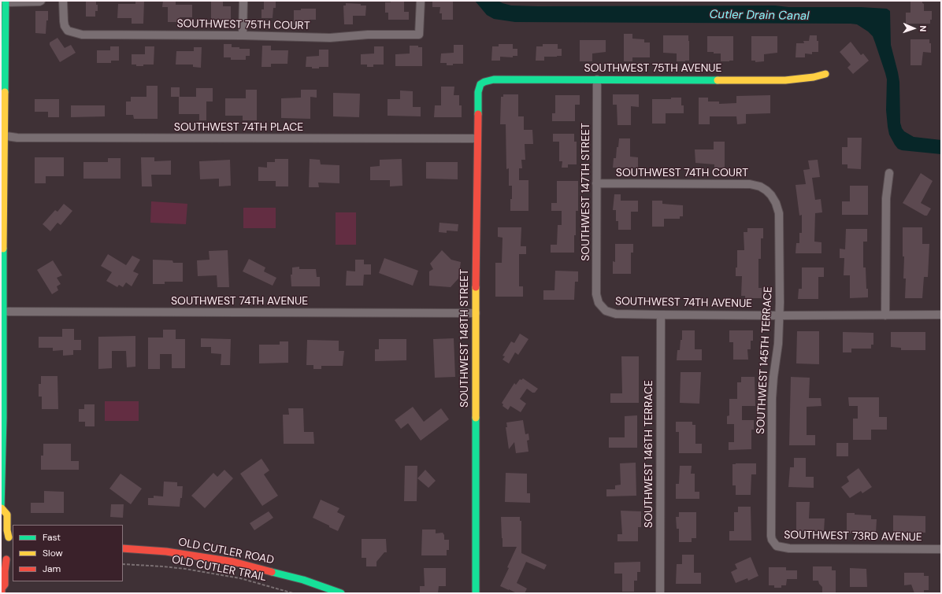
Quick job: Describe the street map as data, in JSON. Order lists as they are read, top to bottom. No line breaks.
{"streets":{"street":["SOUTHWEST 75TH COURT","SOUTHWEST 75TH AVENUE","SOUTHWEST 74TH PLACE","SOUTHWEST 74TH COURT","SOUTHWEST 147TH STREET","SOUTHWEST 74TH AVENUE","SOUTHWEST 148TH STREET","SOUTHWEST 145TH TERRACE","SOUTHWEST 146TH TERRACE","SOUTHWEST 73RD AVENUE","OLD CUTLER ROAD"],"path":["OLD CUTLER TRAIL"]},"crossings":[["SOUTHWEST 75TH AVENUE","SOUTHWEST 147TH STREET"],["SOUTHWEST 75TH AVENUE","SOUTHWEST 148TH STREET"],["SOUTHWEST 74TH PLACE","SOUTHWEST 148TH STREET"],["SOUTHWEST 74TH COURT","SOUTHWEST 147TH STREET"],["SOUTHWEST 74TH COURT","SOUTHWEST 145TH TERRACE"],["SOUTHWEST 147TH STREET","SOUTHWEST 74TH AVENUE"],["SOUTHWEST 74TH AVENUE","SOUTHWEST 148TH STREET"],["SOUTHWEST 74TH AVENUE","SOUTHWEST 145TH TERRACE"],["SOUTHWEST 74TH AVENUE","SOUTHWEST 146TH TERRACE"],["SOUTHWEST 145TH TERRACE","SOUTHWEST 73RD AVENUE"]],"water":["Cutler Drain Canal"],"legend":["Fast","Slow","Jam"],"north":"right"}
